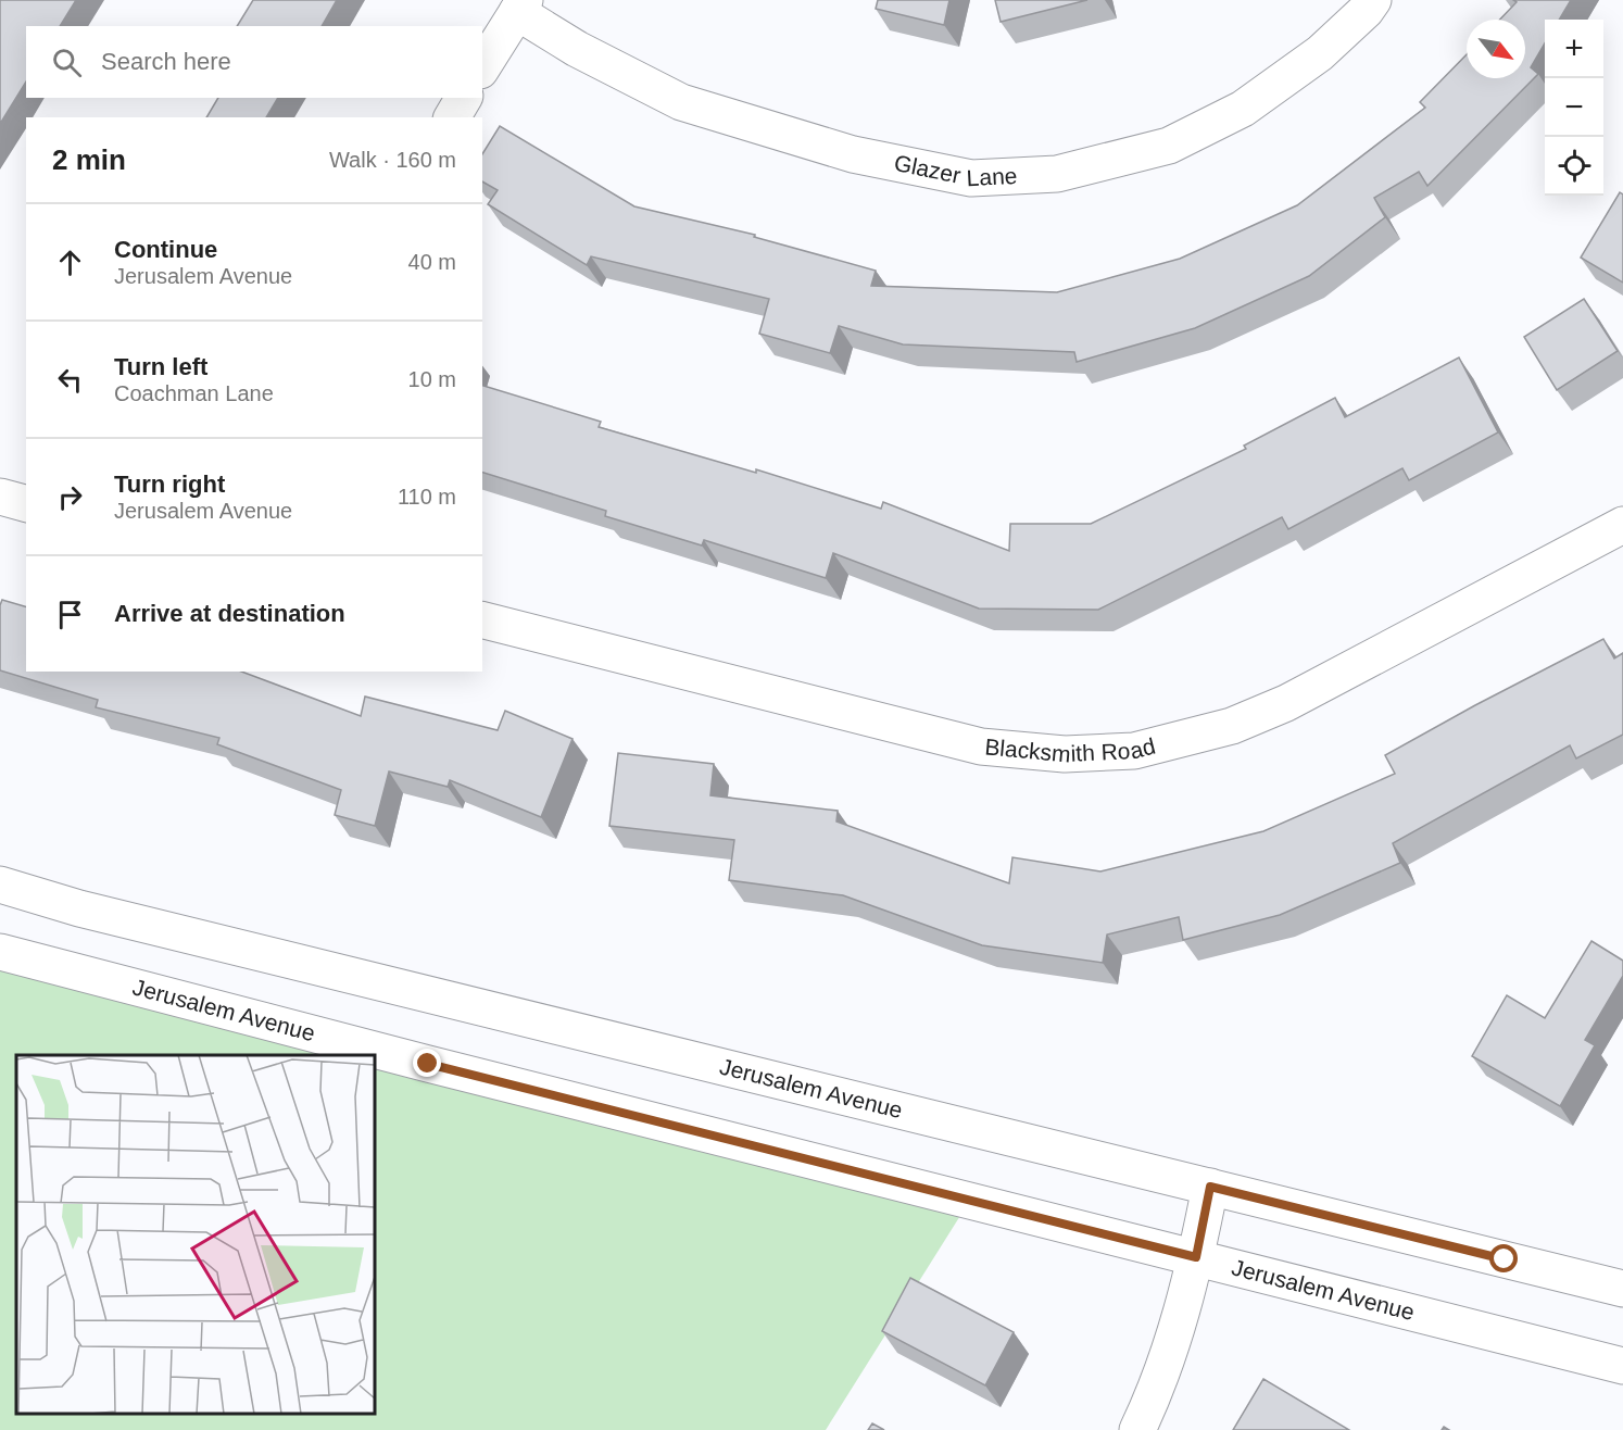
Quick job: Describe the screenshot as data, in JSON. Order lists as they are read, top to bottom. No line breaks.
{"streets":{"main road":["Glazer Lane","Blacksmith Road","Jerusalem Avenue"]},"north":"bottom right","page":{"map_buttons":["+","−"],"search":"Search here","heading":["2 min","Walk · 160 m"],"list":[["Continue","Jerusalem Avenue","40 m"],["Turn left","Coachman Lane","10 m"],["Turn right","Jerusalem Avenue","110 m"],"Arrive at destination"]}}
